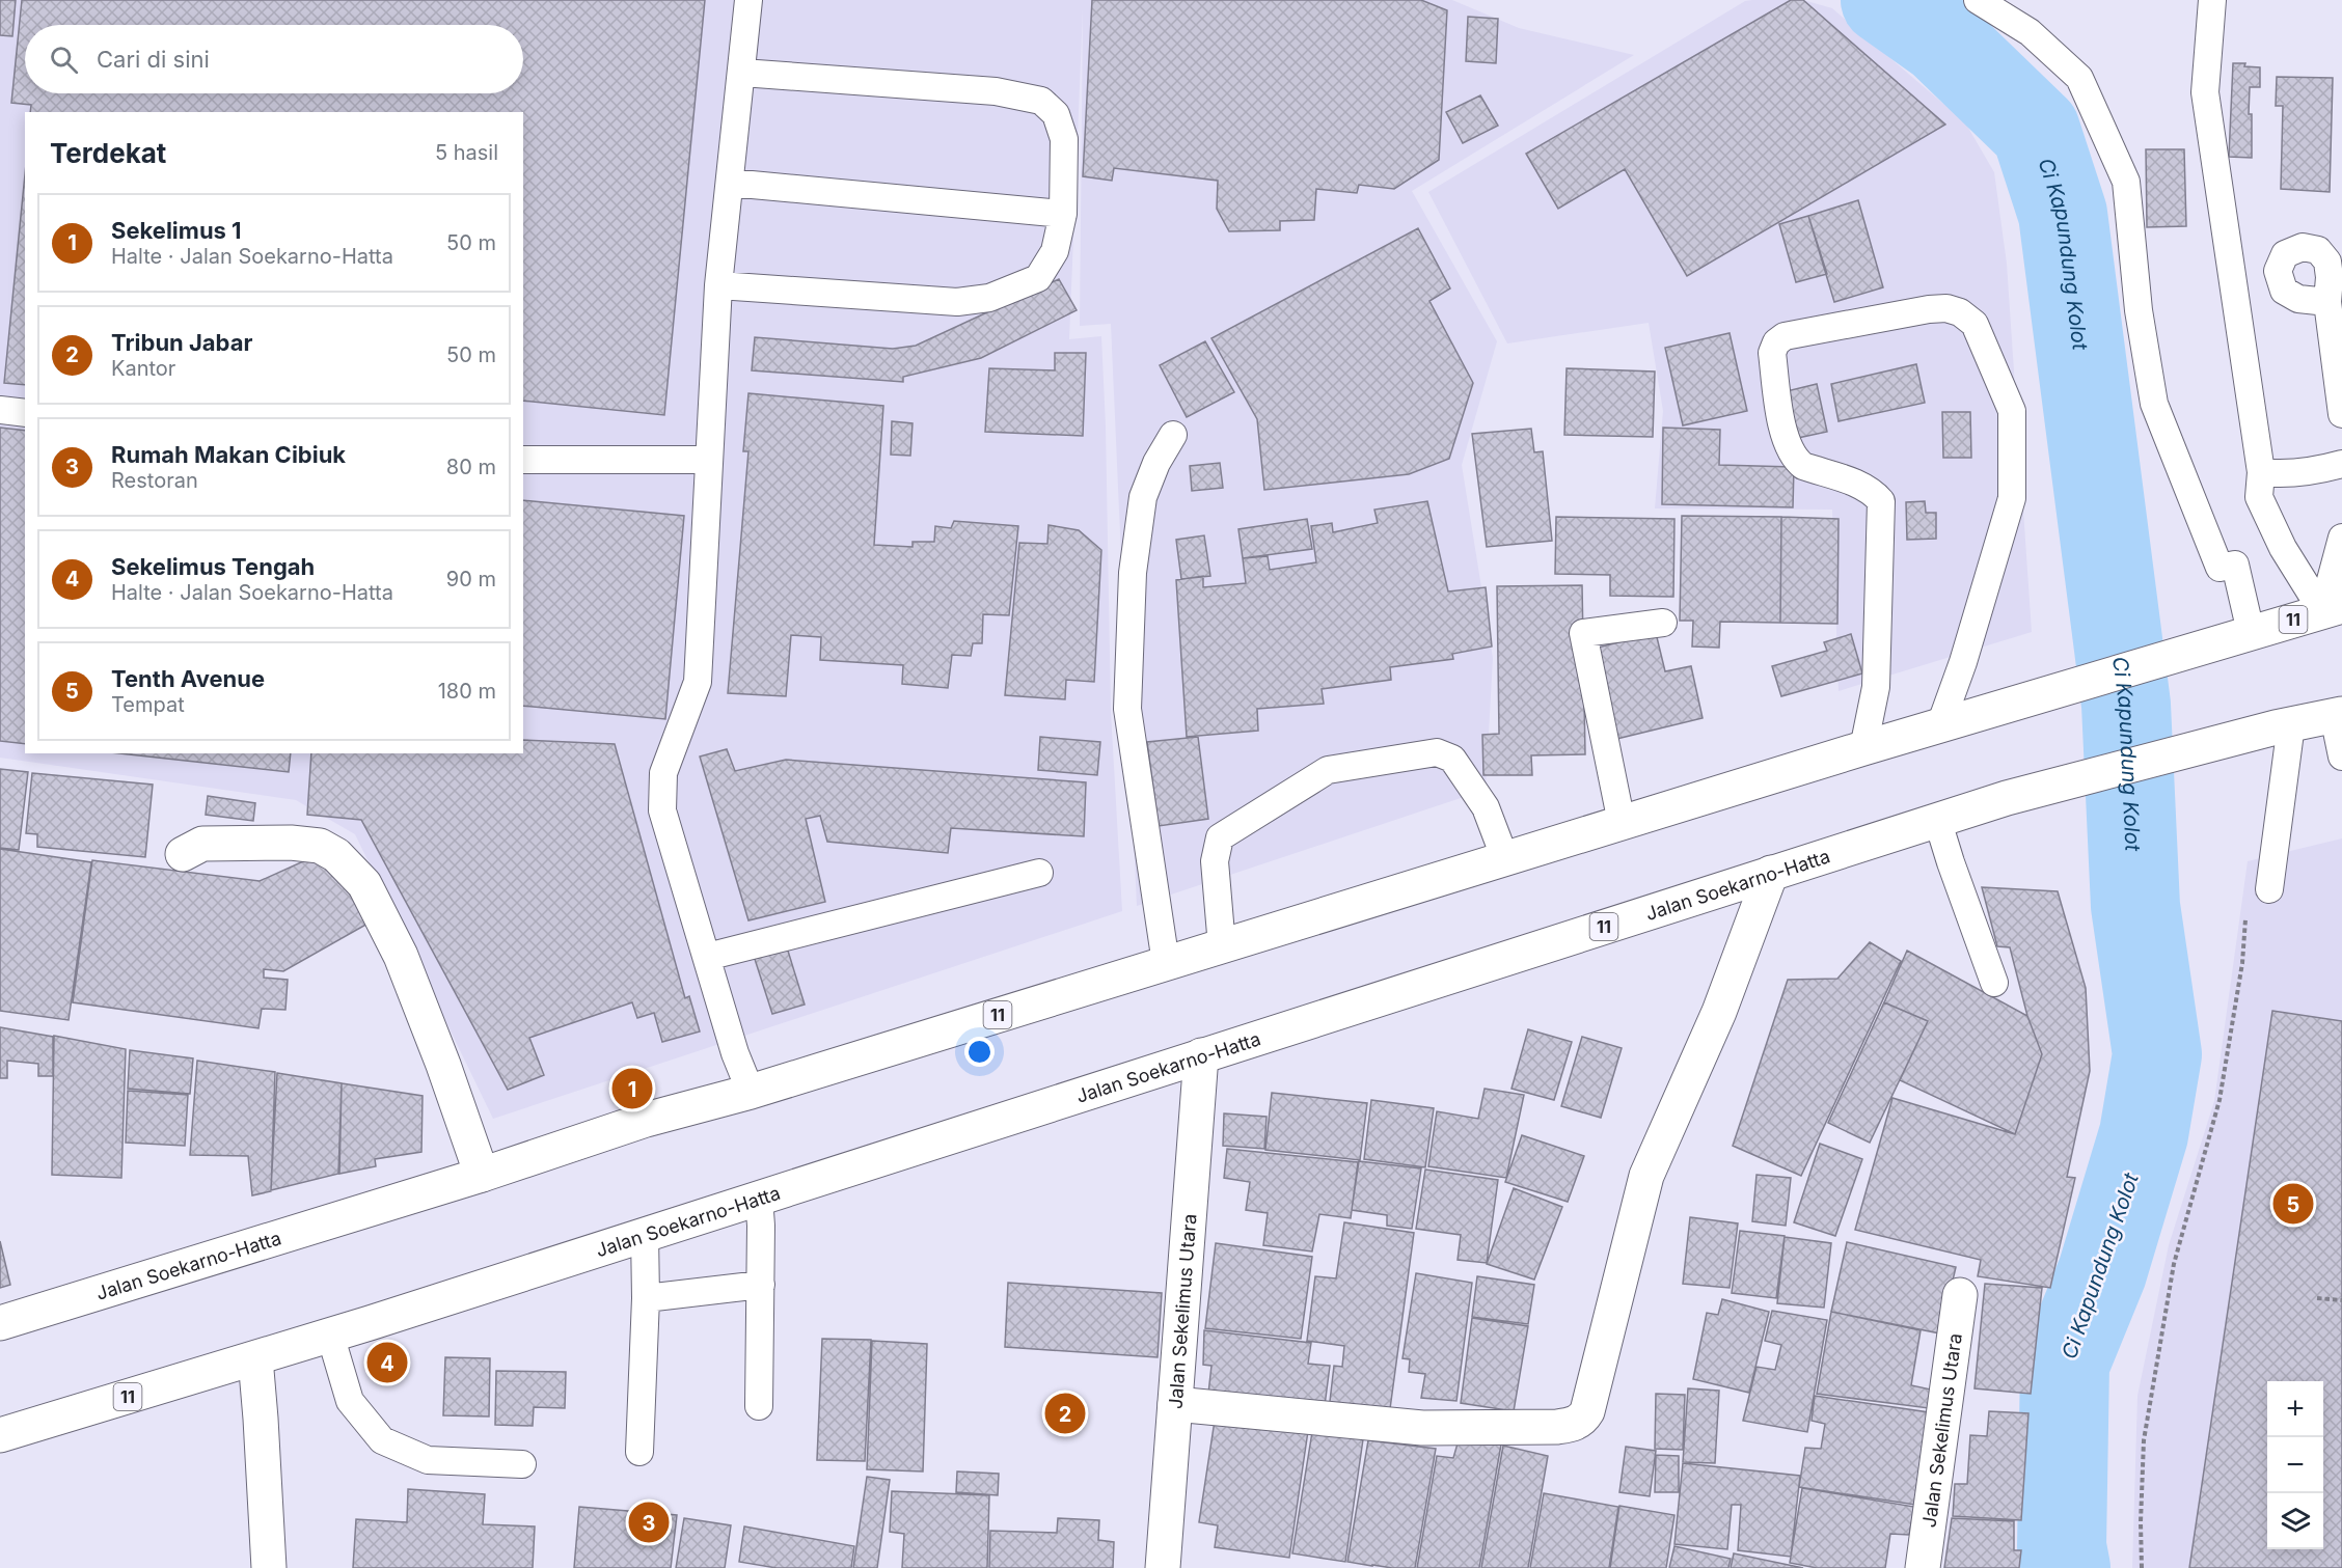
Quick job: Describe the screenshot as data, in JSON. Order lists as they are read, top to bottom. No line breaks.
{"streets":{"main road":["11","Jalan Soekarno-Hatta","Jalan Sekelimus Utara"]},"crossings":[["Jalan Soekarno-Hatta","Jalan Sekelimus Utara"]],"water":["Ci Kapundung Kolot"],"page":{"search":"Cari di sini","heading":["Terdekat","5 hasil"],"list":[{"mark":"1","name":"Sekelimus 1","note":"Halte · Jalan Soekarno-Hatta","value":"50 m"},{"mark":"2","name":"Tribun Jabar","note":"Kantor","value":"50 m"},{"mark":"3","name":"Rumah Makan Cibiuk","note":"Restoran","value":"80 m"},{"mark":"4","name":"Sekelimus Tengah","note":"Halte · Jalan Soekarno-Hatta","value":"90 m"},{"mark":"5","name":"Tenth Avenue","note":"Tempat","value":"180 m"}],"pins":["1","5","4","2","3"],"map_buttons":["+","−"]}}
